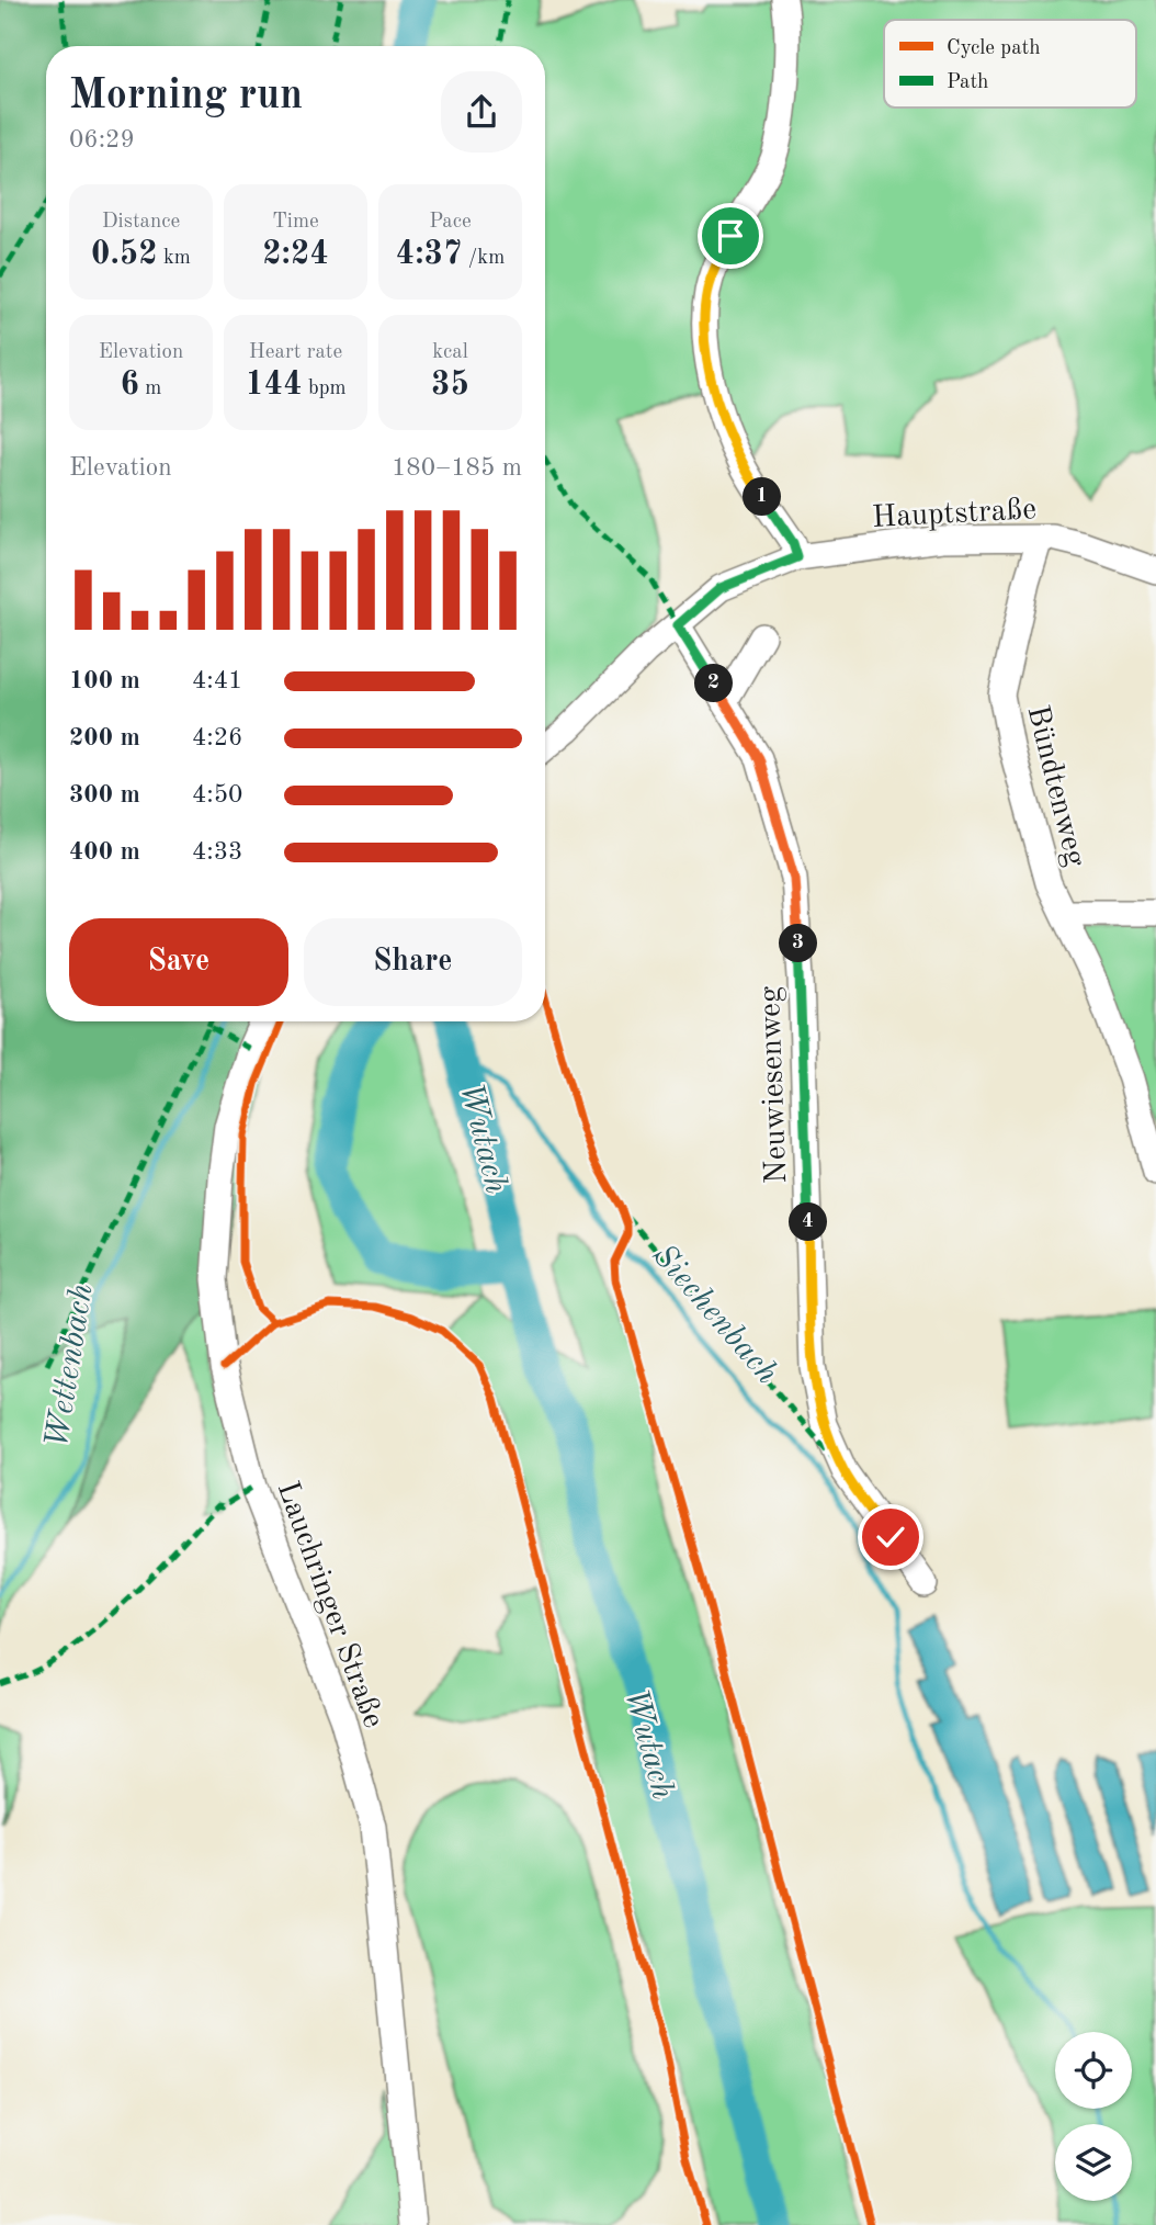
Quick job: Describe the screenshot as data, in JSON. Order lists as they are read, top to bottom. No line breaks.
{"streets":{"street":["Hauptstraße","Bündtenweg","Neuwiesenweg","Lauchringer Straße"]},"crossings":[["Hauptstraße","Bündtenweg"],["Hauptstraße","Neuwiesenweg"]],"water":["Wutach","Siechenbach","Wettenbach"],"legend":["Cycle path","Path"],"page":{"heading":["Morning run","06:29"],"stats":[["Distance","0.52 km"],["Time","2:24"],["Pace","4:37 /km"],["Elevation","6 m"],["Heart rate","144 bpm"],["kcal","35"]],"chart":["Elevation","180–185 m"],"pins":["1","2","3","4"],"list":[{"name":"100 m","note":"4:41"},{"name":"200 m","note":"4:26"},{"name":"300 m","note":"4:50"},{"name":"400 m","note":"4:33"}],"buttons":["Save","Share"]}}
